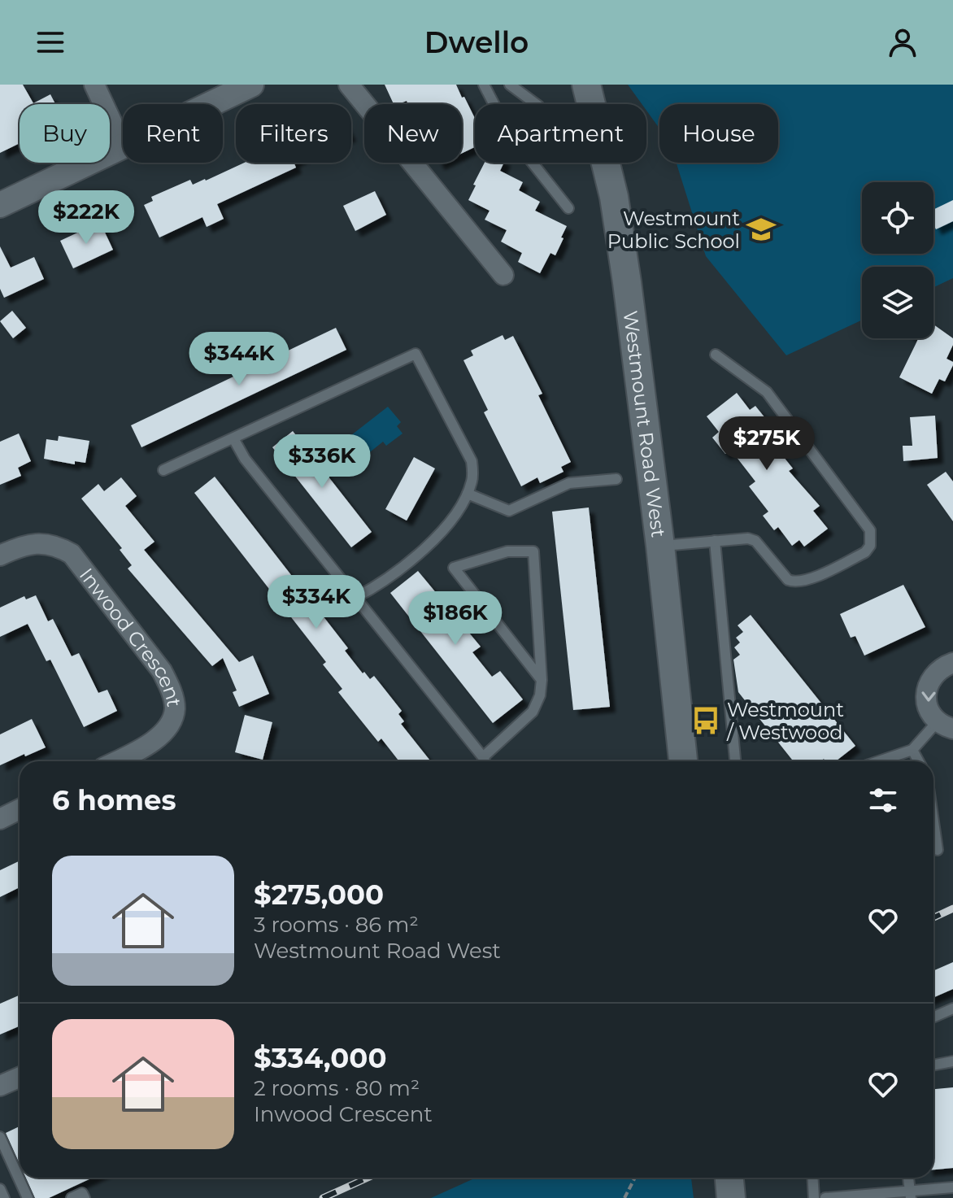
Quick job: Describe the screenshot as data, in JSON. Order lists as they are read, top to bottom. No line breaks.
{"streets":{"main road":["Westmount Road West"],"street":["Inwood Crescent"]},"places":{"school or university":["Westmount Public School"],"bus stop":["Westmount / Westwood"]},"page":{"header":"Dwello","chip":["Buy","Rent","Filters","New","Apartment","House"],"price":["$222K","$344K","$275K","$336K","$334K","$186K"],"heading":"6 homes","list":[{"name":"$275,000","note":"3 rooms · 86 m² · Westmount Road West"},{"name":"$334,000","note":"2 rooms · 80 m² · Inwood Crescent"}]}}
